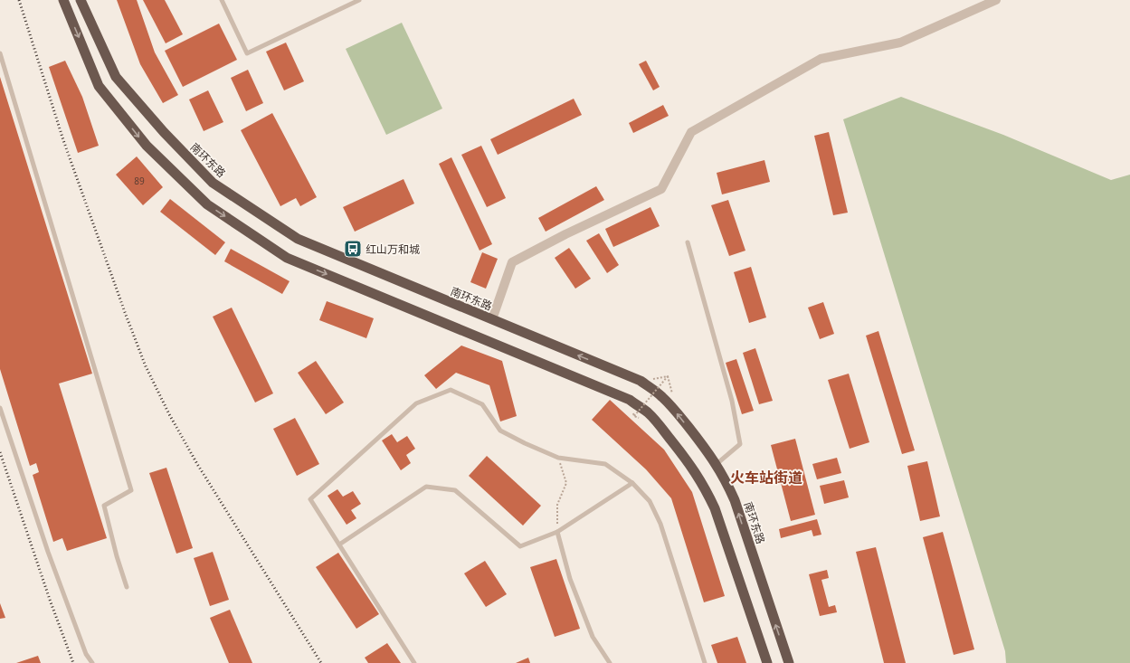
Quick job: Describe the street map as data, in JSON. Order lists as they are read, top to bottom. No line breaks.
{"streets":{"highway":["南环东路"]},"districts":["火车站街道"],"places":{"bus stop":["红山万和城"]},"house_numbers":["89"]}
